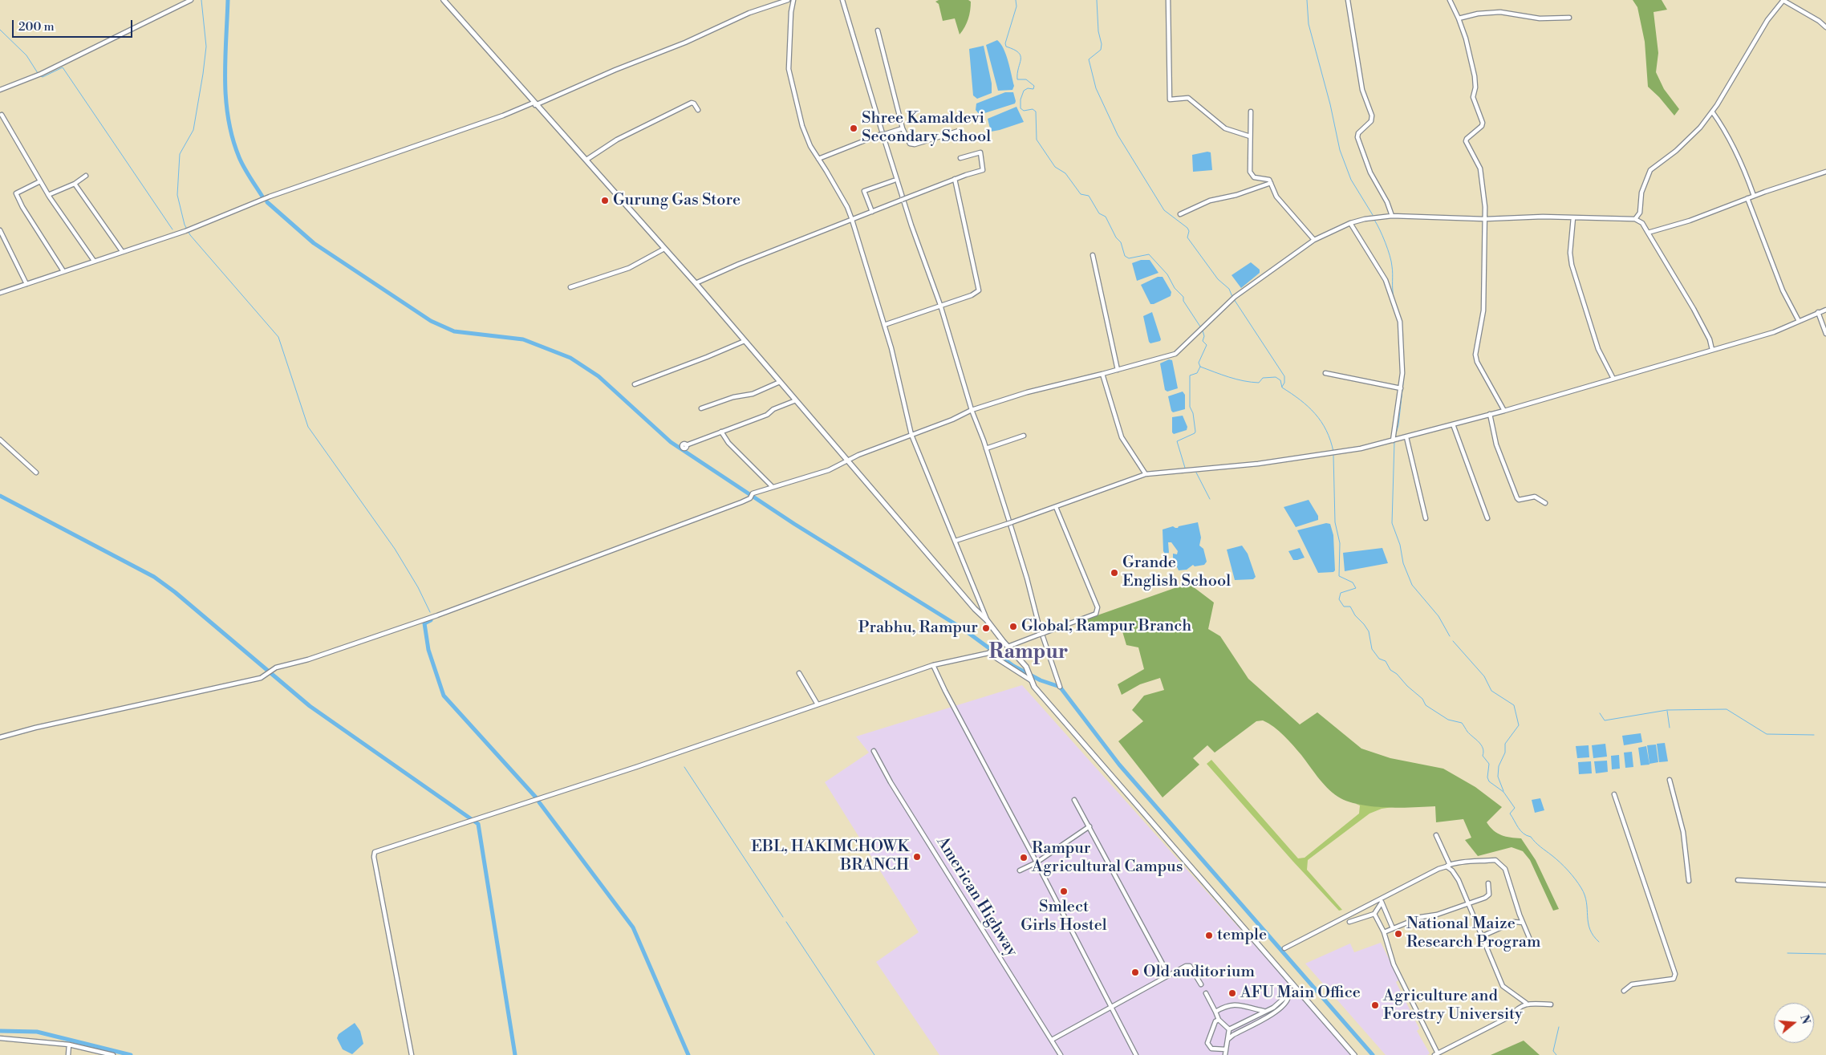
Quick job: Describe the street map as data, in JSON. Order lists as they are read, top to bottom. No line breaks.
{"streets":{"street":["American Highway"]},"districts":["Rampur"],"places":["Shree Kamaldevi Secondary School","Gurung Gas Store","Grande English School","Global, Rampur Branch","Prabhu, Rampur","EBL, HAKIMCHOWK BRANCH","Rampur Agricultural Campus","Smlect Girls Hostel","National Maize Research Program","temple","Old auditorium","AFU Main Office","Agriculture and Forestry University"],"scale_bar":"200 m","north":"right"}
